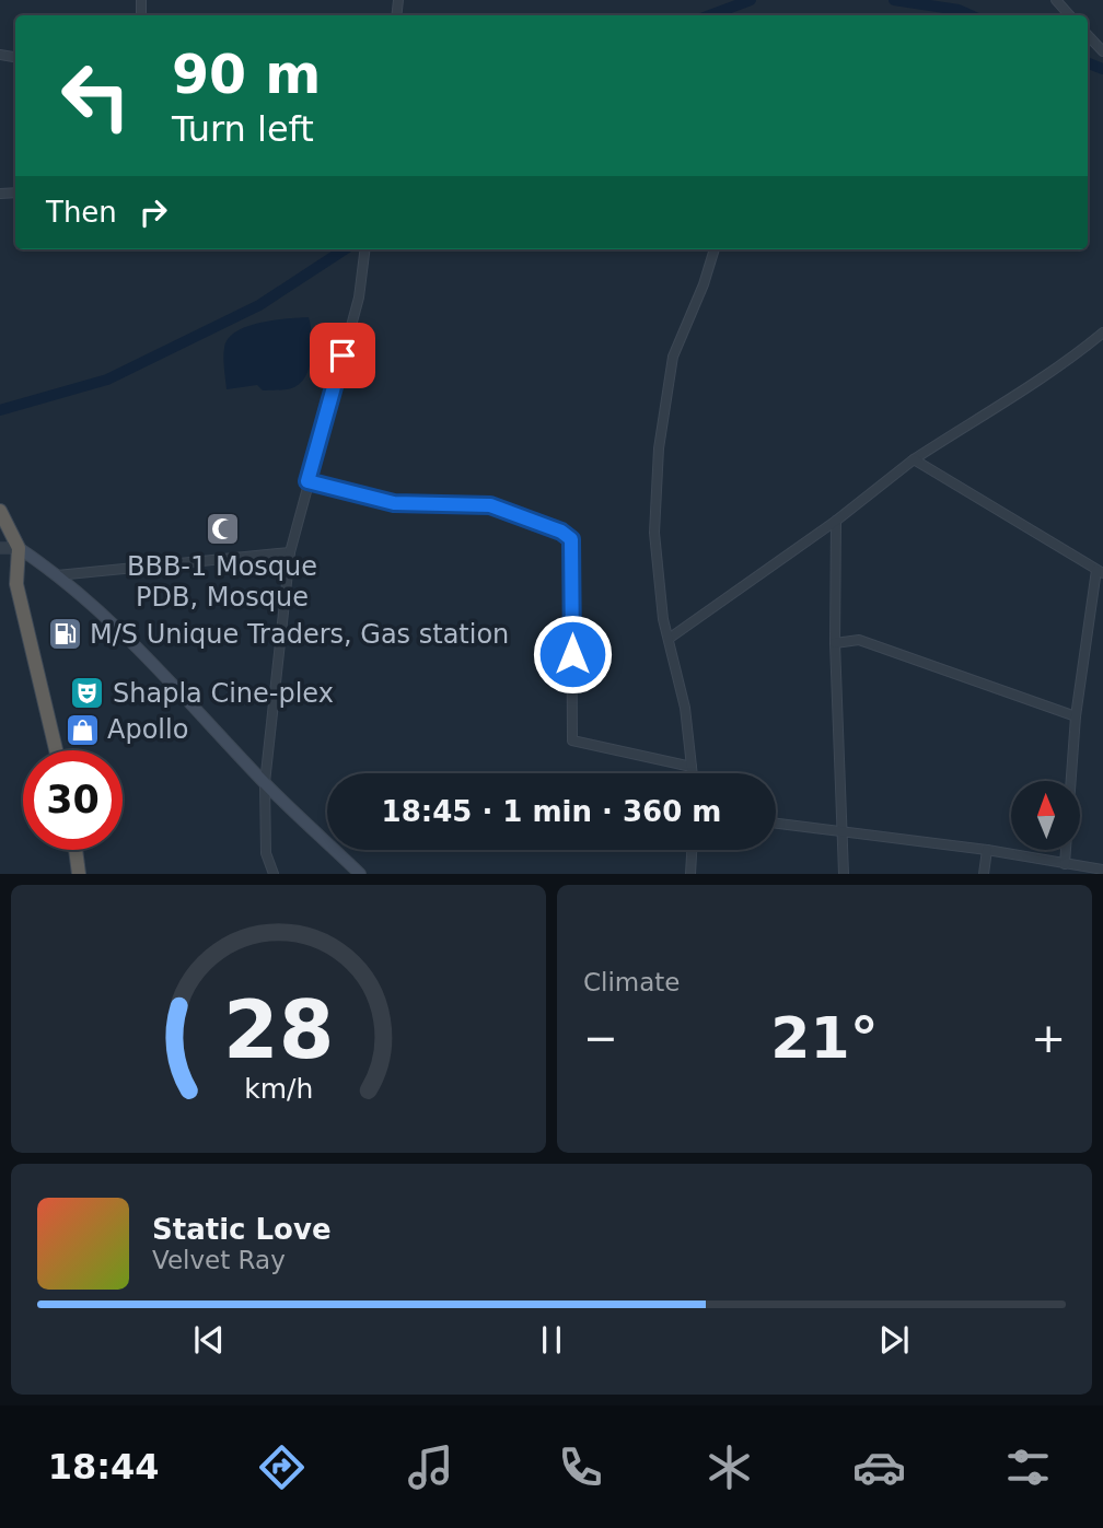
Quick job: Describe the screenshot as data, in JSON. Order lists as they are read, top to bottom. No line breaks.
{"places":{"mosque":["BBB-1 Mosque PDB, Mosque"],"fuel station":["M/S Unique Traders, Gas station"],"theatre":["Shapla Cine-plex"],"shop":["Apollo"]},"north":"top","page":{"turn":["90 m","Turn left"],"then":"Then","limit":"30","trip":"18:45 · 1 min · 360 m","tile":"Climate","heat":["−","21°","+"],"song":["Static Love","Velvet Ray"],"tabs":"18:44","gauge":["28","km/h"]}}
